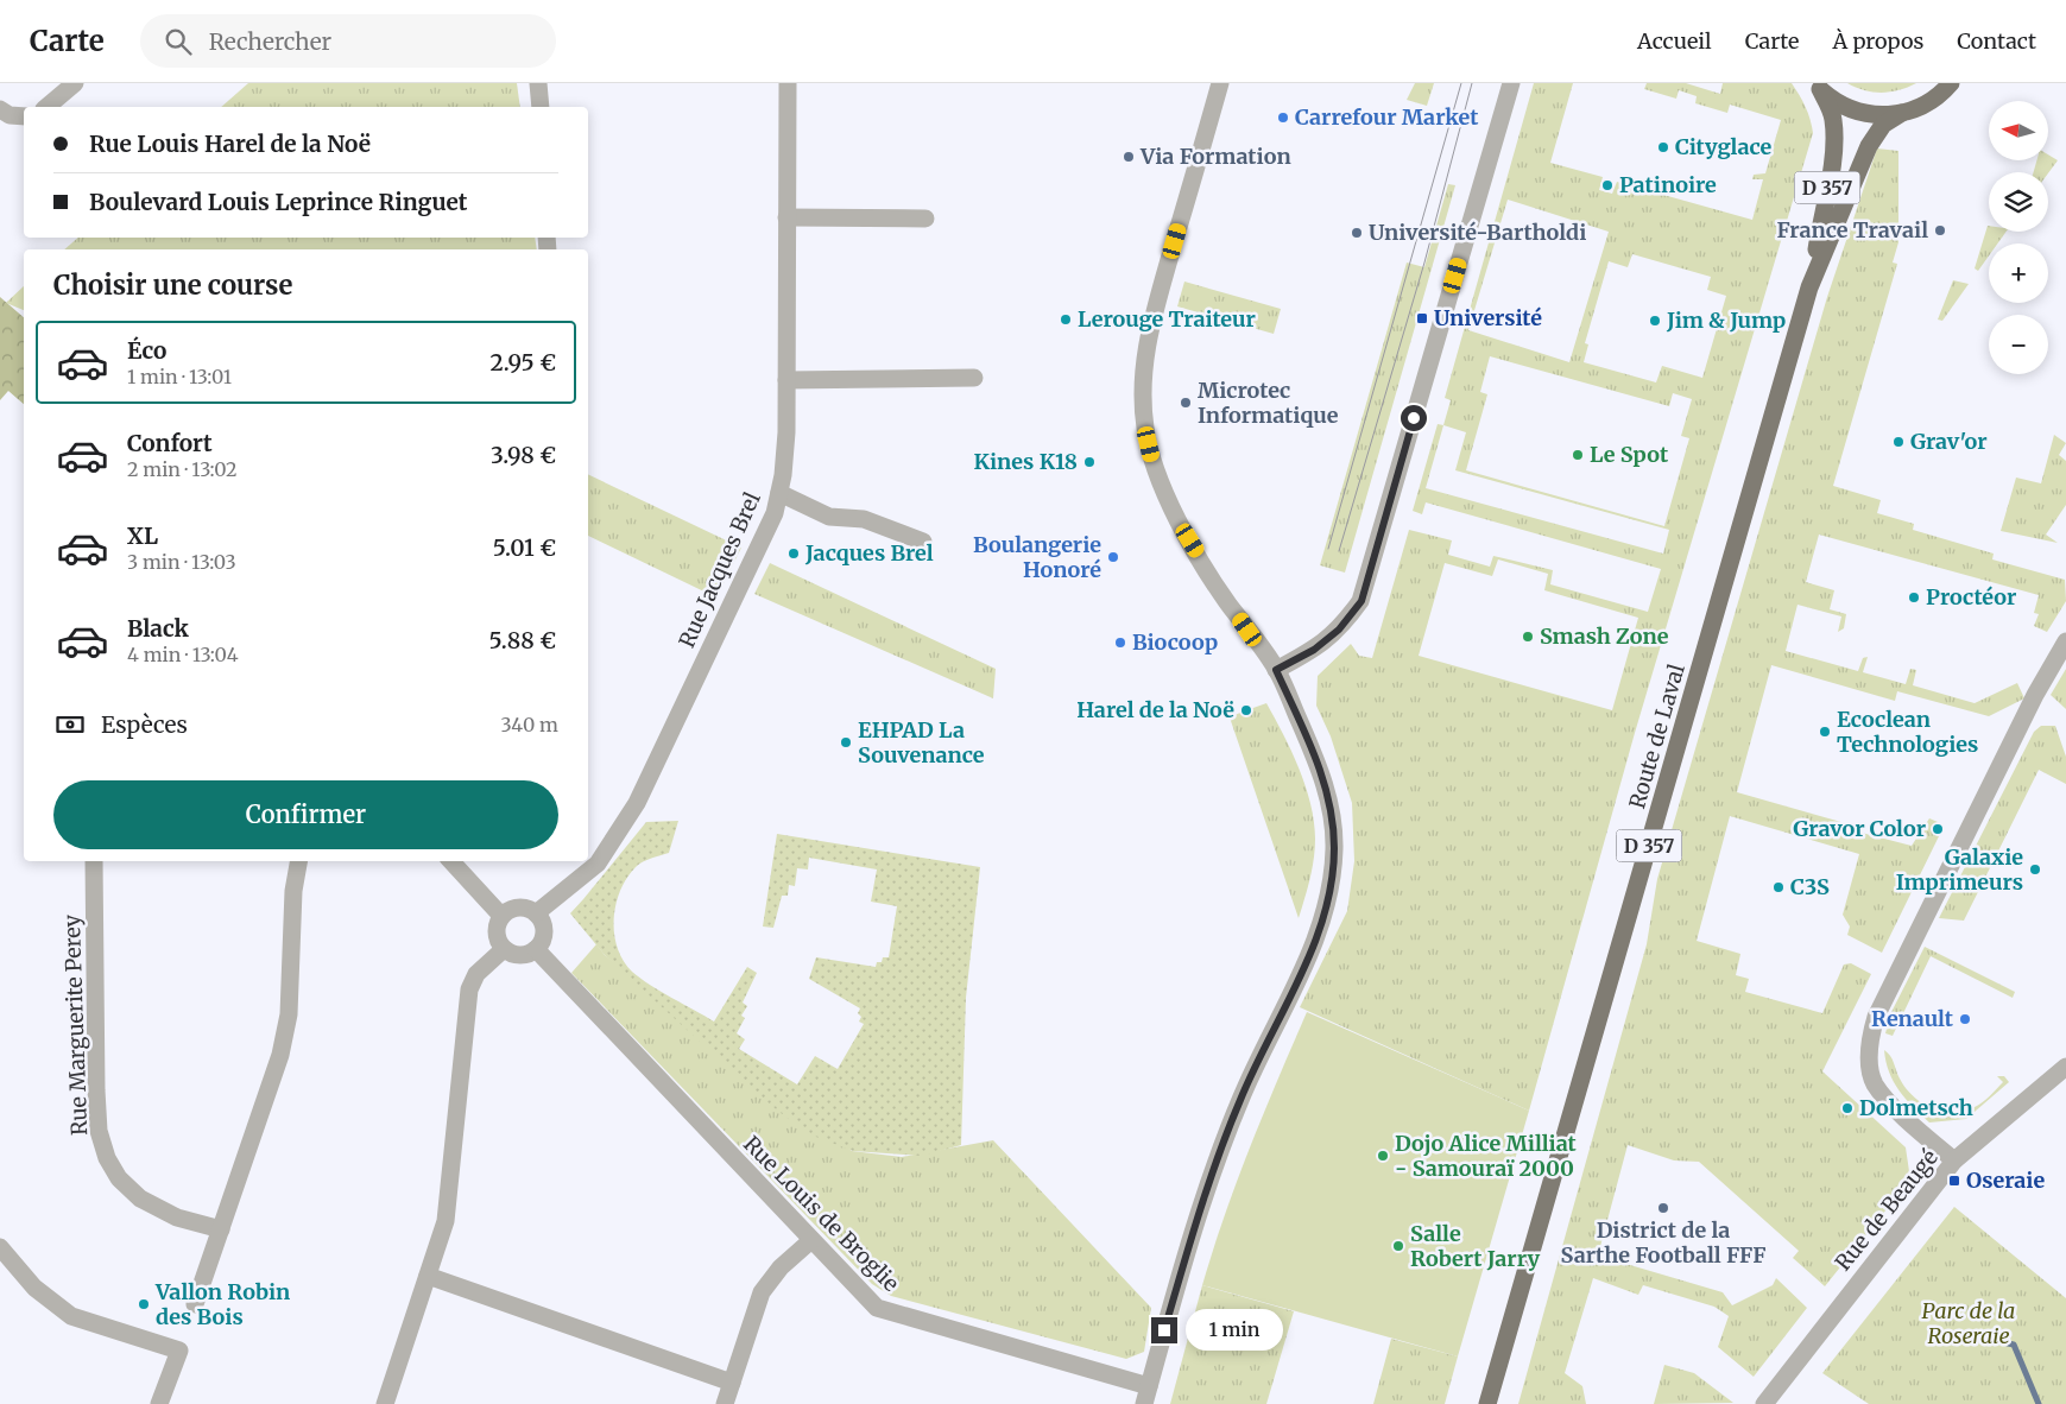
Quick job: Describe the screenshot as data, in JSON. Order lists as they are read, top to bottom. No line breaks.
{"streets":{"main road":["D 357","Route de Laval"],"street":["Rue Jacques Brel","Rue Marguerite Perey","Rue de Beaugé","Rue Louis de Broglie"]},"crossings":[["Rue Jacques Brel","Rue Louis de Broglie"]],"parks":["Parc de la Roseraie"],"places":{"other":["Carrefour Market","Cityglace","Via Formation","Patinoire","France Travail","Université-Bartholdi","Lerouge Traiteur","Jim & Jump","Microtec Informatique","Grav'or","Le Spot","Kines K18","Jacques Brel","Boulangerie Honoré","Proctéor","Smash Zone","Biocoop","Harel de la Noë","Ecoclean Technologies","EHPAD La Souvenance","Gravor Color","Galaxie Imprimeurs","C3S","Renault","Dolmetsch","Dojo Alice Milliat - Samouraï 2000","District de la Sarthe Football FFF","Salle Robert Jarry","Vallon Robin des Bois"],"transit":["Université","Oseraie"]},"north":"left","page":{"header":"Carte","search":"Rechercher","nav":["Accueil","Carte","À propos","Contact"],"map_buttons":["+","−"],"banner":["Rue Louis Harel de la Noë","Boulevard Louis Leprince Ringuet"],"heading":"Choisir une course","list":[{"name":"Éco","note":"1 min · 13:01","value":"2.95 €"},{"name":"Confort","note":"2 min · 13:02","value":"3.98 €"},{"name":"XL","note":"3 min · 13:03","value":"5.01 €"},{"name":"Black","note":"4 min · 13:04","value":"5.88 €"}],"pay":["Espèces","340 m"],"buttons":"Confirmer","bubble":"1 min"}}
